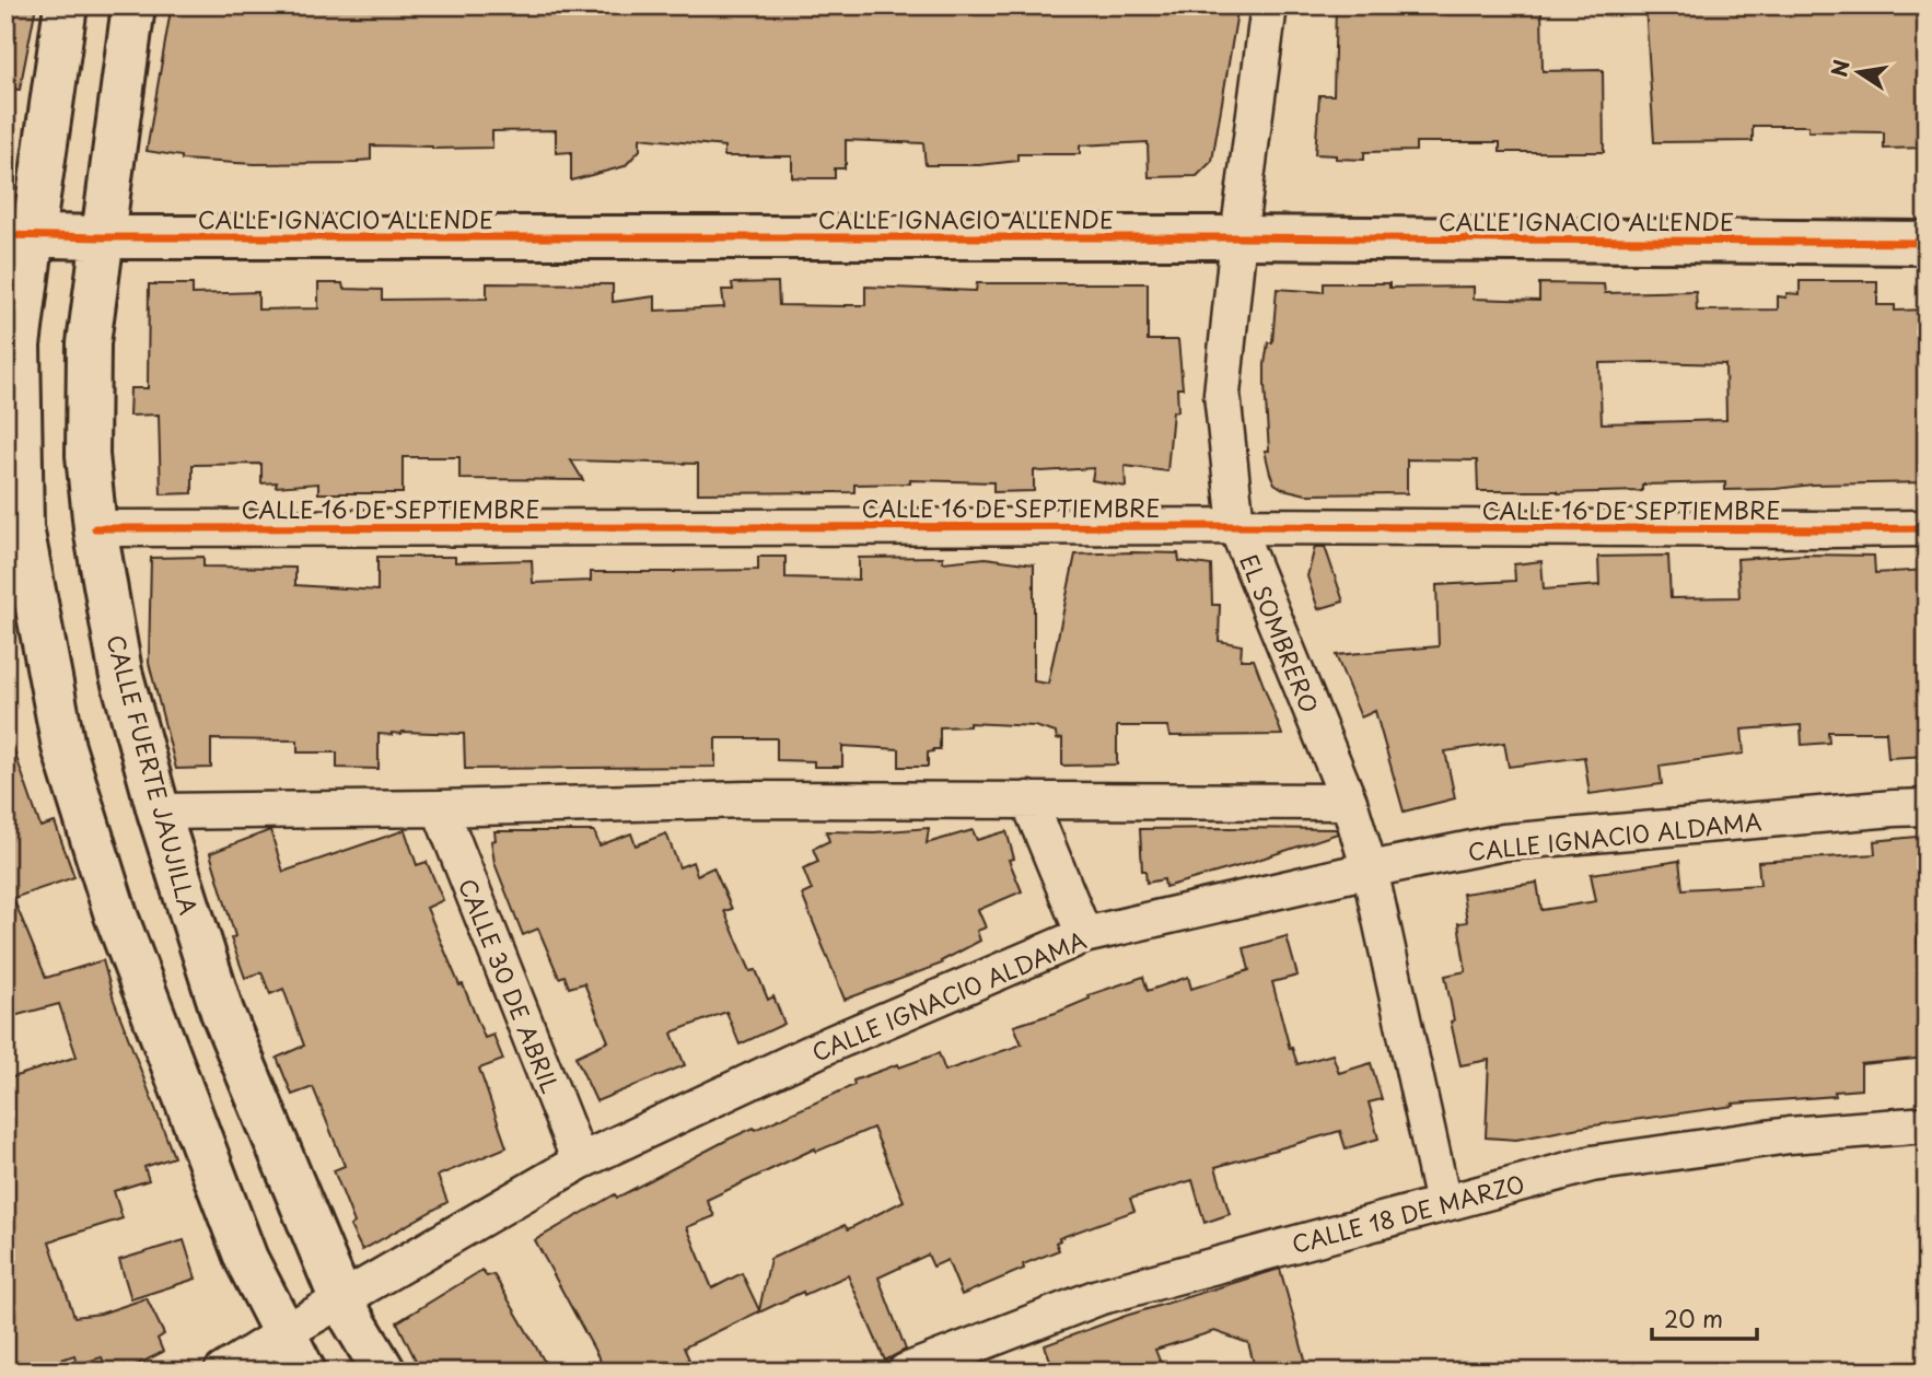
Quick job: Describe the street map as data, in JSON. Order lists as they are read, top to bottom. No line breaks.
{"streets":{"main road":["CALLE IGNACIO ALLENDE","CALLE FUERTE JAUJILLA"],"street":["CALLE 16 DE SEPTIEMBRE","EL SOMBRERO","CALLE IGNACIO ALDAMA","CALLE 30 DE ABRIL","CALLE 18 DE MARZO"]},"crossings":[["CALLE IGNACIO ALLENDE","EL SOMBRERO"],["CALLE IGNACIO ALLENDE","CALLE FUERTE JAUJILLA"],["CALLE 16 DE SEPTIEMBRE","EL SOMBRERO"],["CALLE 16 DE SEPTIEMBRE","CALLE FUERTE JAUJILLA"],["EL SOMBRERO","CALLE IGNACIO ALDAMA"],["EL SOMBRERO","CALLE 18 DE MARZO"],["CALLE FUERTE JAUJILLA","CALLE IGNACIO ALDAMA"],["CALLE IGNACIO ALDAMA","CALLE 30 DE ABRIL"]],"scale_bar":"20 m","north":"left"}
